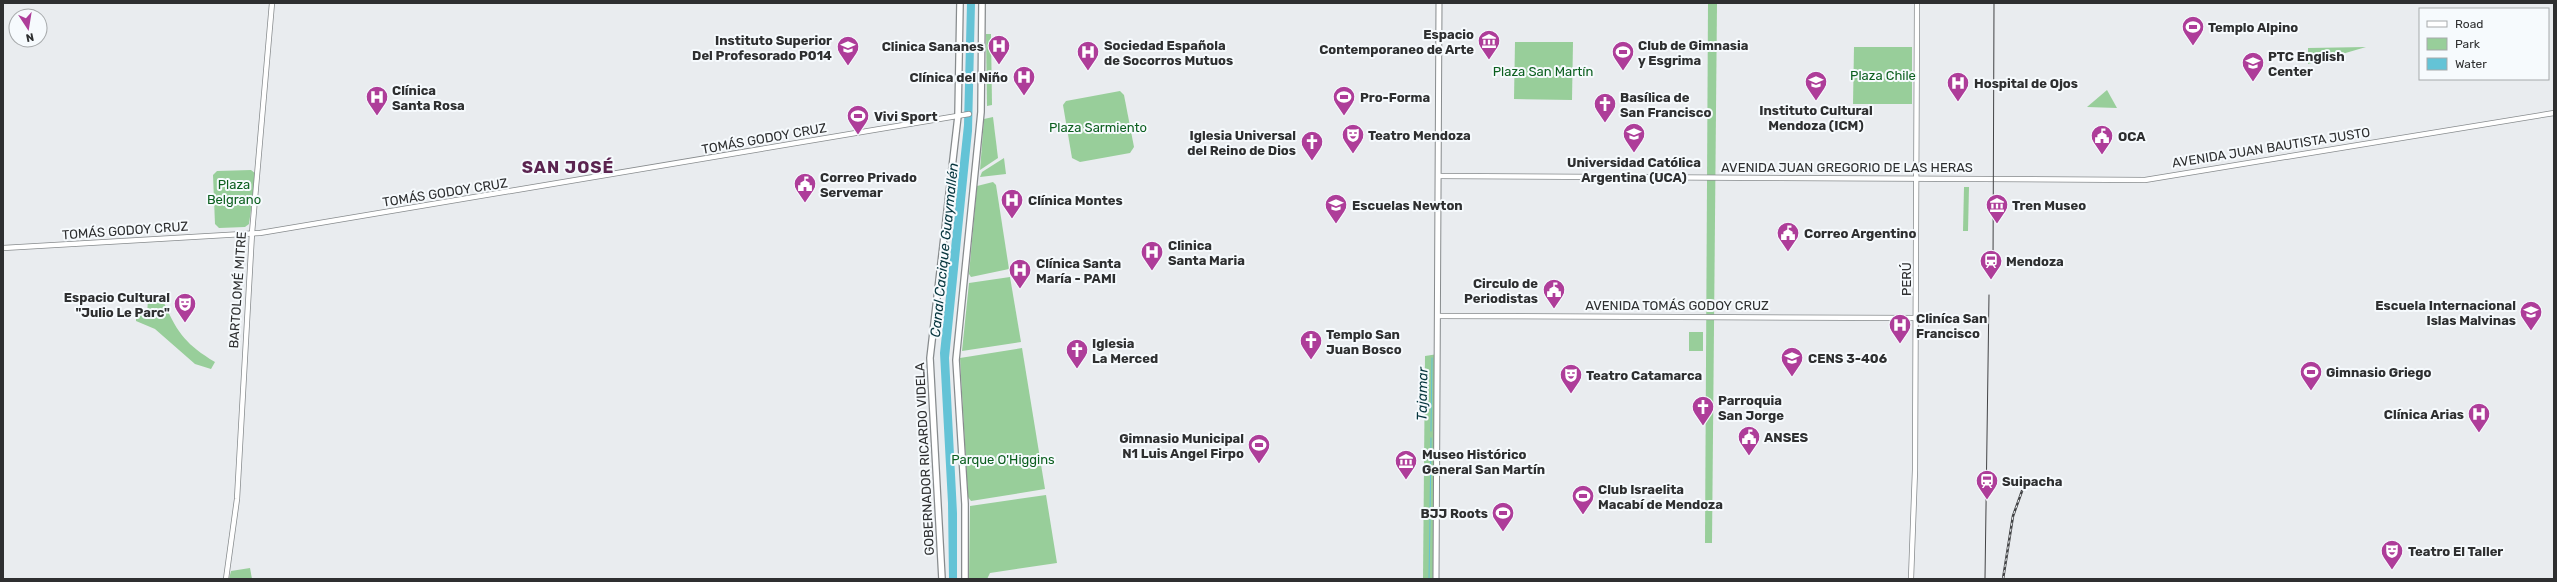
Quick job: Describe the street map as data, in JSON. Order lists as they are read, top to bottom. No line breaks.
{"streets":{"highway":["GOBERNADOR RICARDO VIDELA"],"main road":["TOMÁS GODOY CRUZ","AVENIDA JUAN BAUTISTA JUSTO","AVENIDA JUAN GREGORIO DE LAS HERAS","PERÚ","BARTOLOMÉ MITRE","AVENIDA TOMÁS GODOY CRUZ"]},"crossings":[["TOMÁS GODOY CRUZ","BARTOLOMÉ MITRE"],["TOMÁS GODOY CRUZ","GOBERNADOR RICARDO VIDELA"],["AVENIDA JUAN BAUTISTA JUSTO","AVENIDA JUAN GREGORIO DE LAS HERAS"],["AVENIDA JUAN GREGORIO DE LAS HERAS","PERÚ"],["PERÚ","AVENIDA TOMÁS GODOY CRUZ"]],"districts":["SAN JOSÉ"],"water":["Canal Cacique Guaymallén","Tajamar"],"parks":["Plaza San Martín","Plaza Chile","Plaza Sarmiento","Plaza Belgrano","Parque O'Higgins"],"places":{"sports":["Templo Alpino","Club de Gimnasia y Esgrima","Pro-Forma","Vivi Sport","Gimnasio Griego","Gimnasio Municipal N1 Luis Angel Firpo","Club Israelita Macabí de Mendoza","BJJ Roots"],"museum":["Espacio Contemporaneo de Arte","Tren Museo","Museo Histórico General San Martín"],"hospital":["Clinica Sananes","Sociedad Española de Socorros Mutuos","Clínica del Niño","Hospital de Ojos","Clínica Santa Rosa","Clínica Montes","Clinica Santa Maria","Clínica Santa María - PAMI","Cliníca San Francisco","Clínica Arias"],"school or university":["Instituto Superior Del Profesorado P014","PTC English Center","Instituto Cultural Mendoza (ICM)","Universidad Católica Argentina (UCA)","Escuelas Newton","Escuela Internacional Islas Malvinas","CENS 3-406"],"church":["Basílica de San Francisco","Iglesia Universal del Reino de Dios","Templo San Juan Bosco","Iglesia La Merced","Parroquia San Jorge"],"theatre":["Teatro Mendoza","Espacio Cultural \"Julio Le Parc\"","Teatro Catamarca","Teatro El Taller"],"public building":["OCA","Correo Privado Servemar","Correo Argentino","Circulo de Periodistas","ANSES"],"station":["Mendoza","Suipacha"]},"legend":["Road","Park","Water"],"north":"bottom"}
